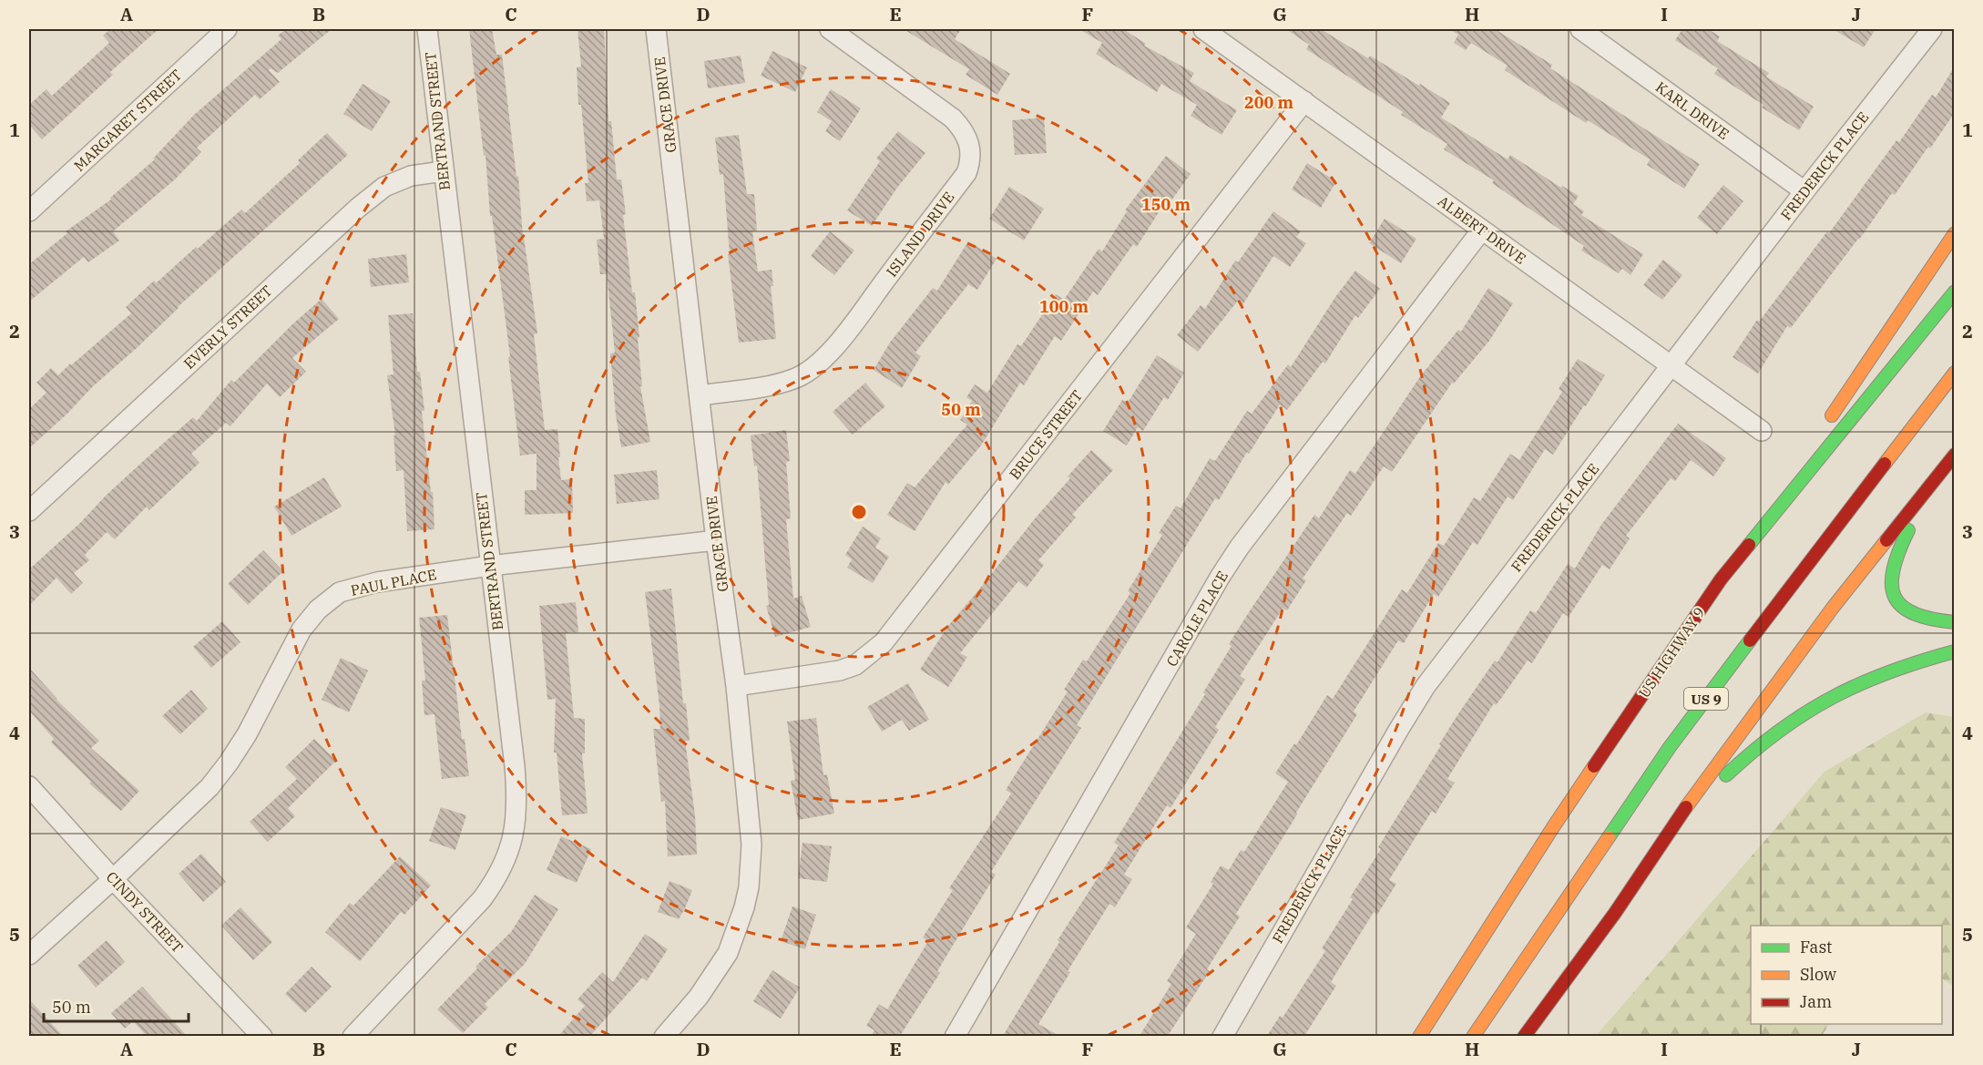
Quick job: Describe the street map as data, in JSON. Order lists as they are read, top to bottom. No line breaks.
{"streets":{"highway":["US HIGHWAY 9","US 9"],"street":["GRACE DRIVE","KARL DRIVE","MARGARET STREET","BERTRAND STREET","FREDERICK PLACE","ALBERT DRIVE","ISLAND DRIVE","EVERLY STREET","BRUCE STREET","PAUL PLACE","CAROLE PLACE","CINDY STREET"]},"crossings":[["GRACE DRIVE","ISLAND DRIVE"],["GRACE DRIVE","BRUCE STREET"],["GRACE DRIVE","PAUL PLACE"],["KARL DRIVE","FREDERICK PLACE"],["BERTRAND STREET","EVERLY STREET"],["BERTRAND STREET","PAUL PLACE"],["FREDERICK PLACE","ALBERT DRIVE"],["ALBERT DRIVE","BRUCE STREET"],["ALBERT DRIVE","CAROLE PLACE"],["PAUL PLACE","CINDY STREET"]],"legend":["Fast","Slow","Jam"],"scale_bar":"50 m","grid":{"columns":["A","B","C","D","E","F","G","H","I","J"],"rows":["1","2","3","4","5"]},"rings":["200 m","150 m","100 m","50 m"]}
